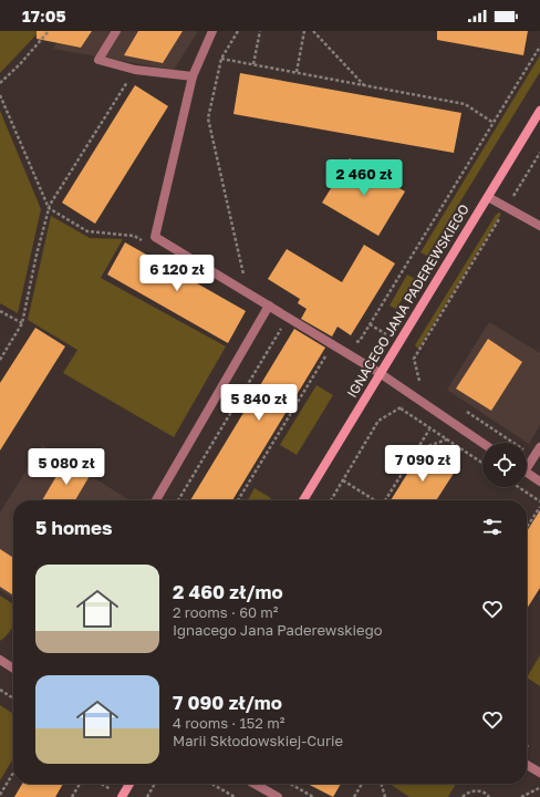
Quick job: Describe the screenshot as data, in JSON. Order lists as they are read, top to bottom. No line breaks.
{"streets":{"main road":["IGNACEGO JANA PADEREWSKIEGO"]},"page":{"status":"17:05","price":["2 460 zł","6 120 zł","5 840 zł","7 090 zł","5 080 zł"],"heading":"5 homes","list":[{"name":"2 460 zł/mo","note":"2 rooms · 60 m² · Ignacego Jana Paderewskiego"},{"name":"7 090 zł/mo","note":"4 rooms · 152 m² · Marii Skłodowskiej-Curie"}]}}
